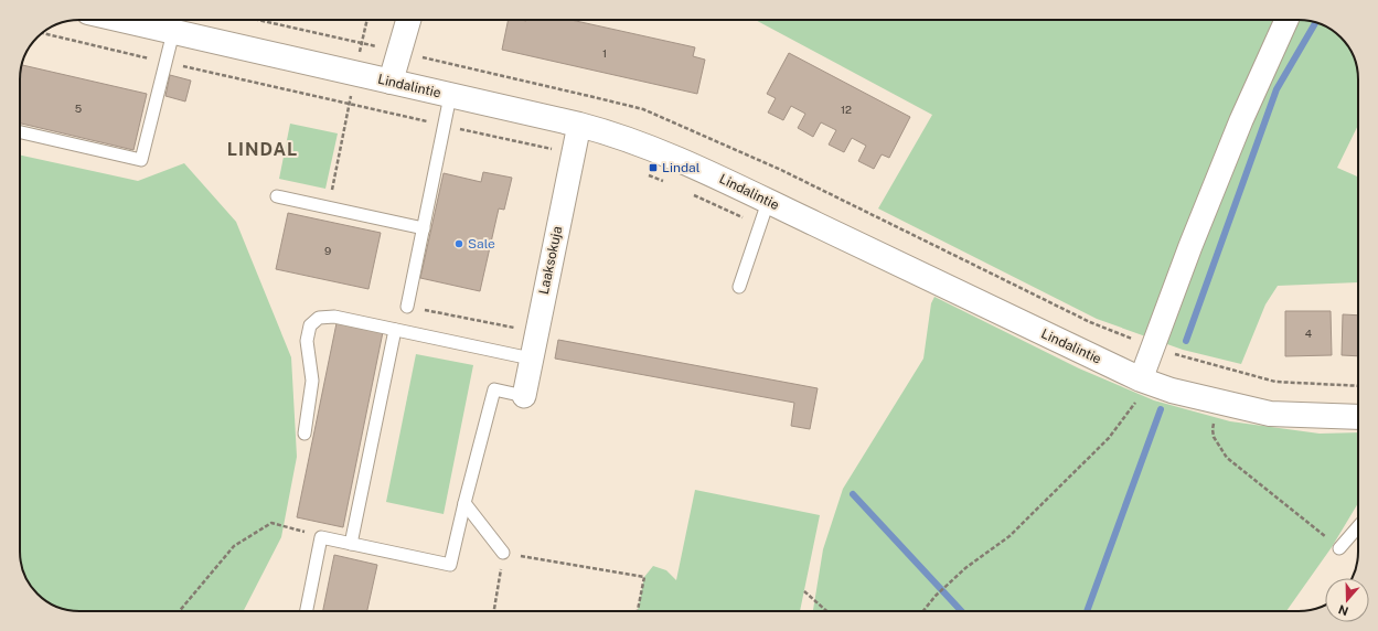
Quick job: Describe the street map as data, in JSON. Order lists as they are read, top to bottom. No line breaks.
{"streets":{"street":["Lindalintie","Laaksokuja"]},"crossings":[["Lindalintie","Laaksokuja"]],"districts":["LINDAL"],"places":{"transit":["Lindal"],"other":["Sale"]},"house_numbers":["1","5","12","9","4"],"north":"bottom"}
